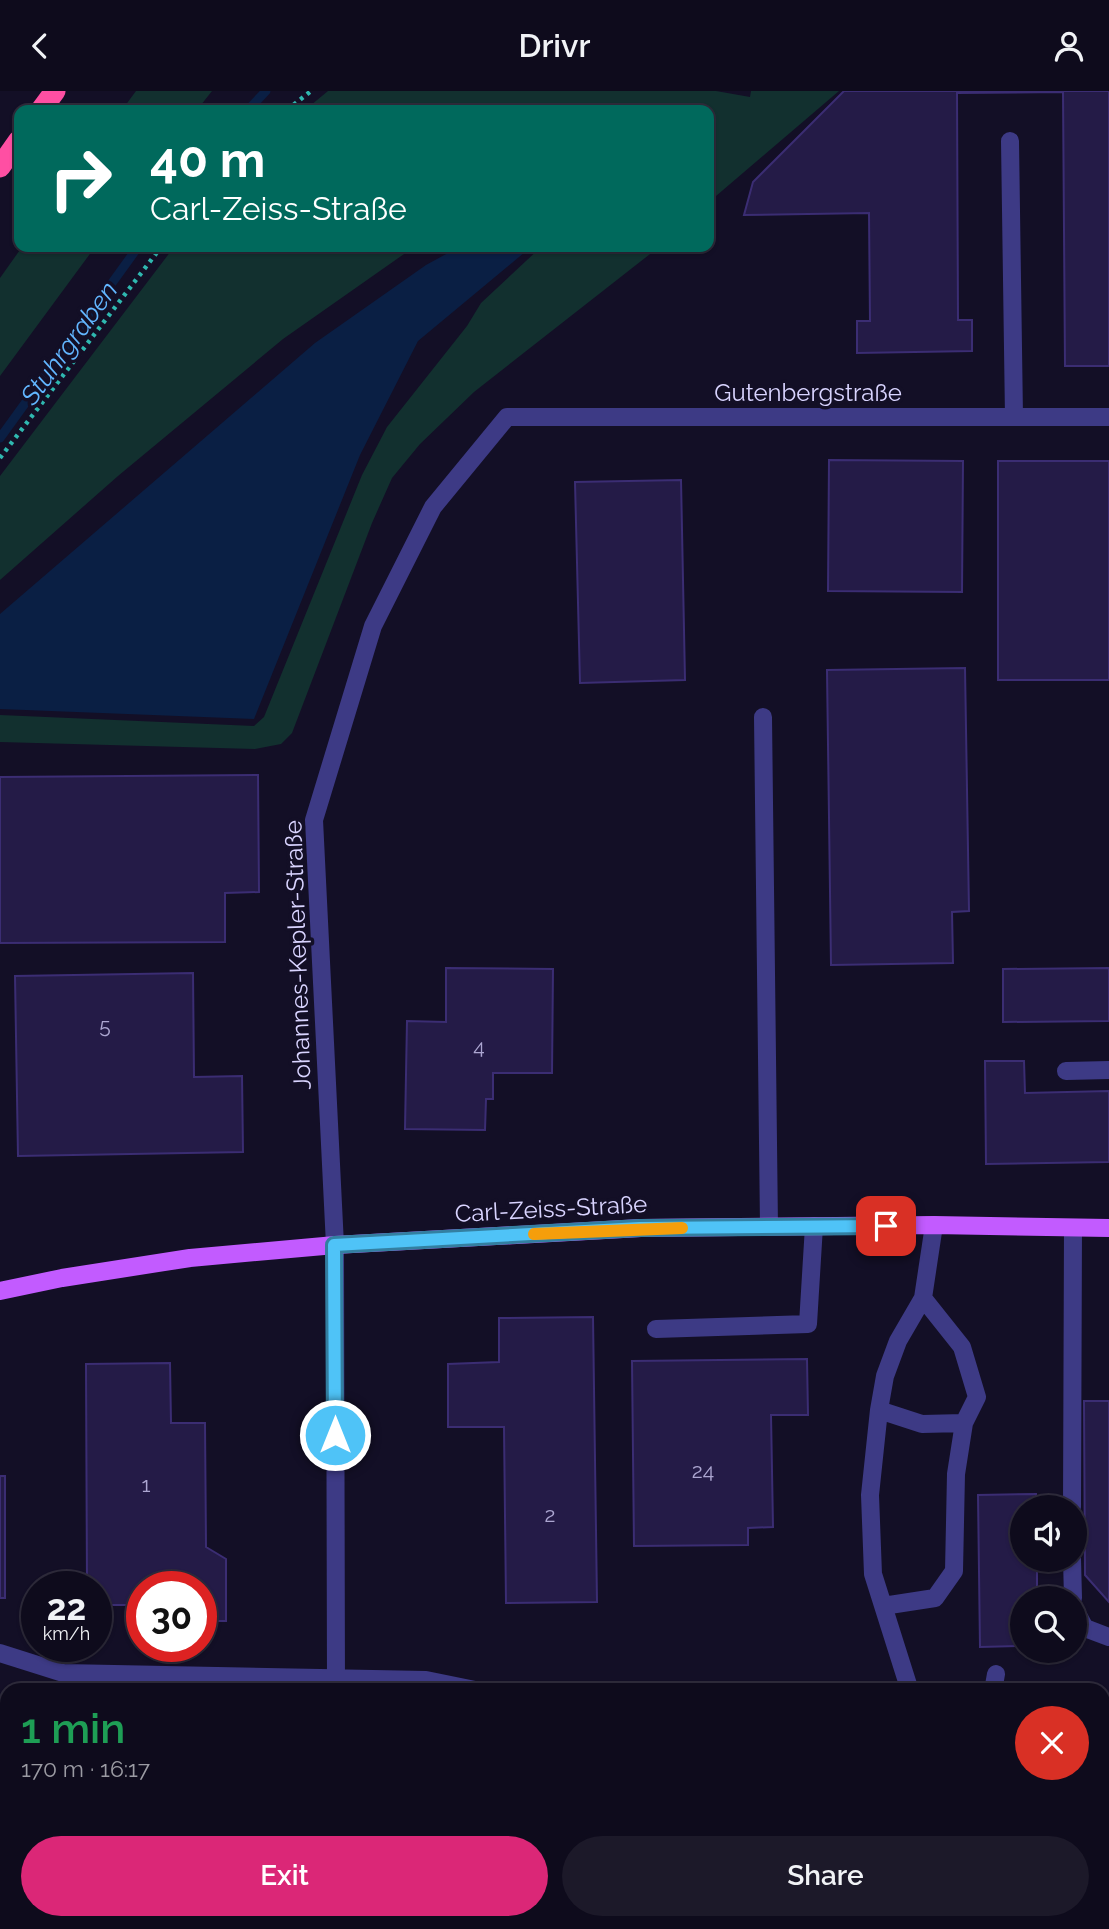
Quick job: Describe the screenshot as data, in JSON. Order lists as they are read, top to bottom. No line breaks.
{"streets":{"main road":["Carl-Zeiss-Straße"],"street":["Gutenbergstraße","Johannes-Kepler-Straße"]},"crossings":[["Gutenbergstraße","Johannes-Kepler-Straße"],["Johannes-Kepler-Straße","Carl-Zeiss-Straße"]],"water":["Stuhrgraben"],"house_numbers":["5","4","24","1","2"],"page":{"header":"Drivr","turn":["40 m","Carl-Zeiss-Straße"],"speed":"22 km/h","limit":"30","heading":["1 min","170 m · 16:17"],"buttons":["Exit","Share"]}}
